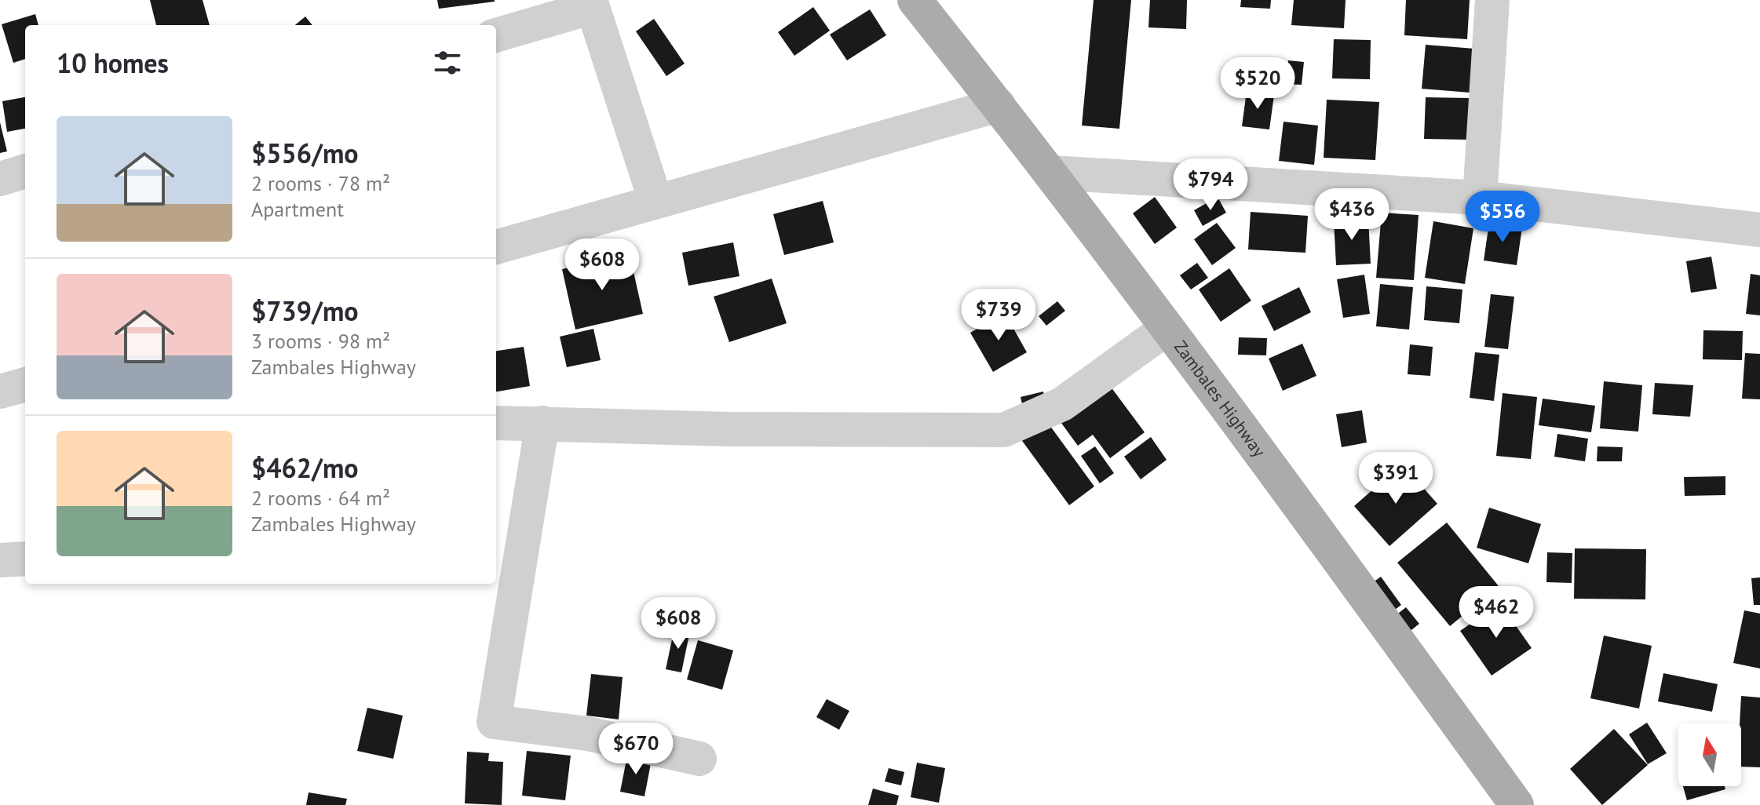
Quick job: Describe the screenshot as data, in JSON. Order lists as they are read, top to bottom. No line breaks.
{"streets":{"main road":["Zambales Highway"]},"north":"top","page":{"heading":"10 homes","price":["$520","$794","$436","$556","$608","$739","$391","$462","$608","$670"],"list":[{"name":"$556/mo","note":"2 rooms · 78 m² · Apartment"},{"name":"$739/mo","note":"3 rooms · 98 m² · Zambales Highway"},{"name":"$462/mo","note":"2 rooms · 64 m² · Zambales Highway"}]}}
